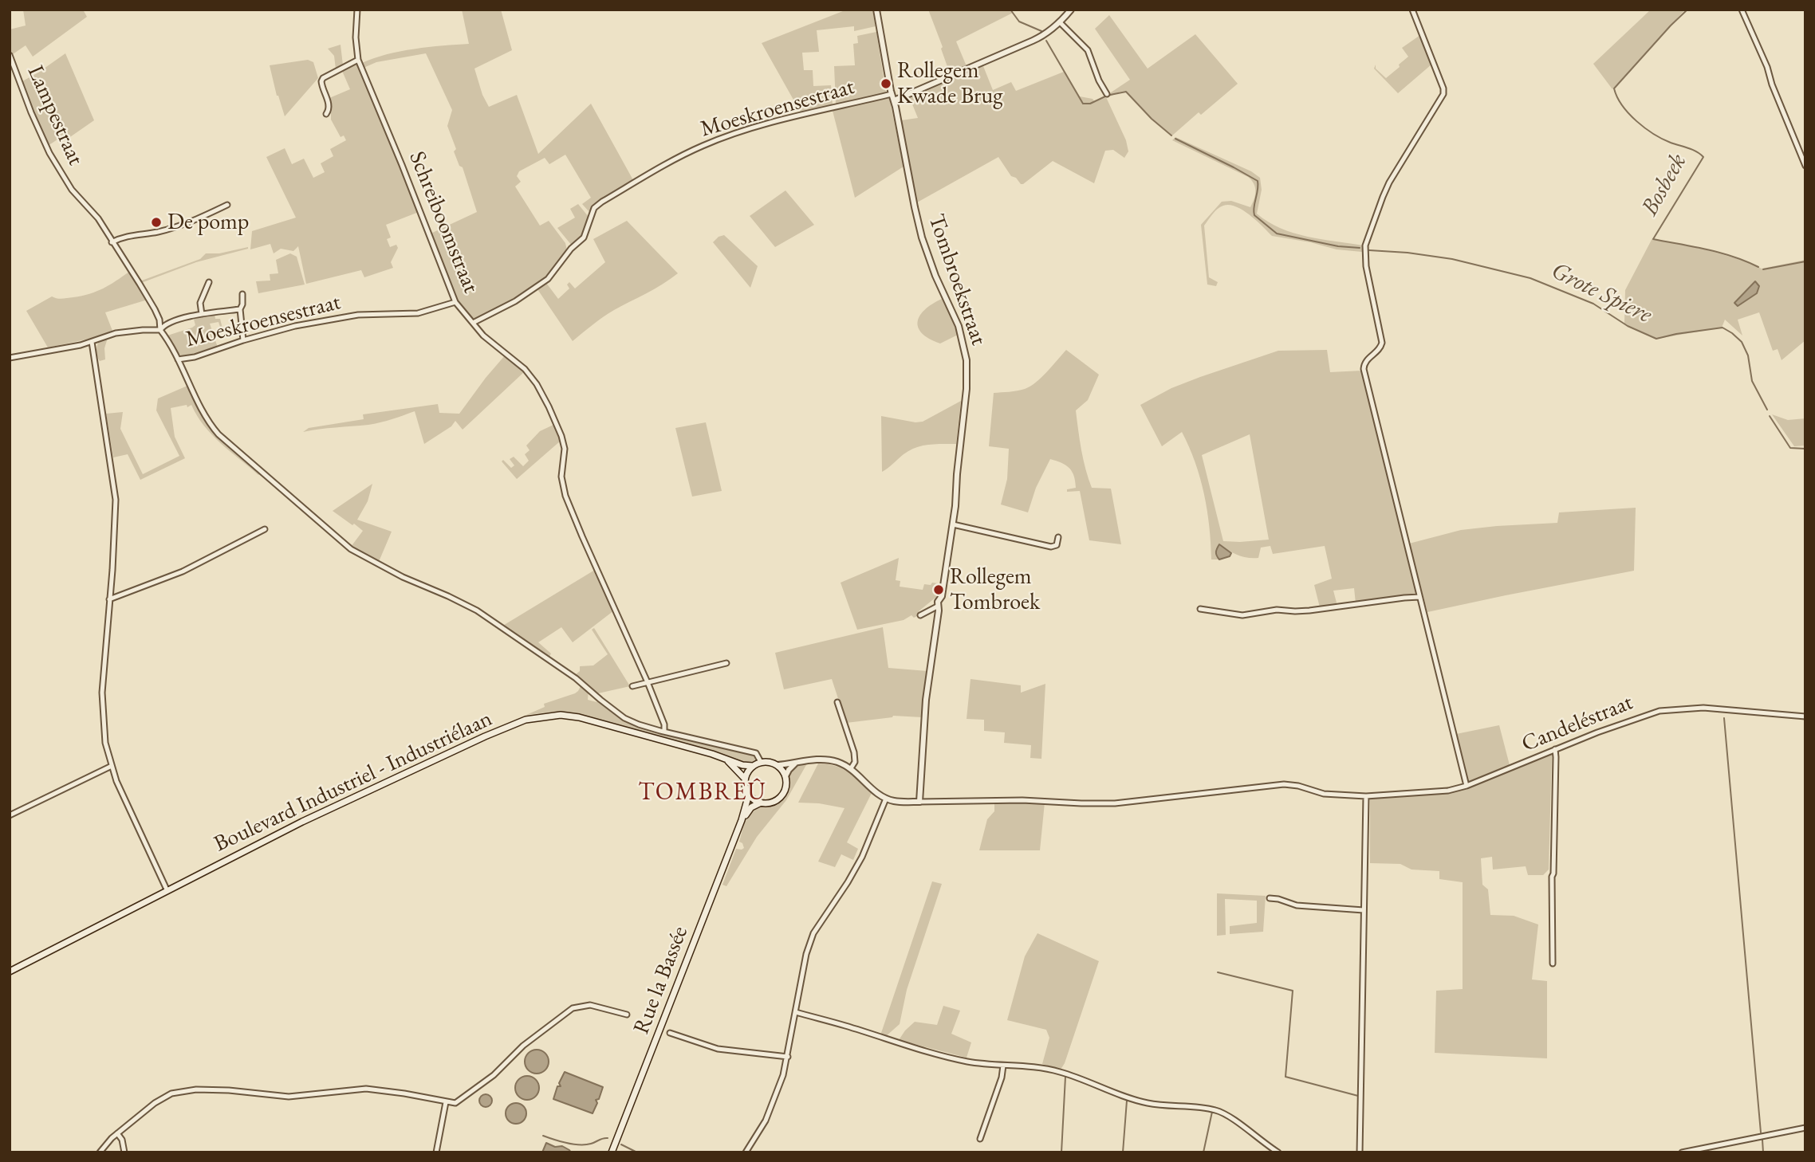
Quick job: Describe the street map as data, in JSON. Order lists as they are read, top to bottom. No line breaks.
{"streets":{"main road":["Boulevard Industriel - Industriélaan","Rue la Bassée"],"street":["Moeskroensestraat","Lampestraat","Schreiboomstraat","Tombroekstraat","Candeléstraat"]},"crossings":[["Moeskroensestraat","Lampestraat"],["Moeskroensestraat","Schreiboomstraat"],["Moeskroensestraat","Tombroekstraat"],["Lampestraat","Schreiboomstraat"],["Lampestraat","Boulevard Industriel - Industriélaan"],["Lampestraat","Rue la Bassée"],["Tombroekstraat","Candeléstraat"],["Boulevard Industriel - Industriélaan","Rue la Bassée"]],"districts":["TOMBREÛ"],"water":["Bosbeek","Grote Spiere"],"places":["Rollegem Kwade Brug","De pomp","Rollegem Tombroek"]}
